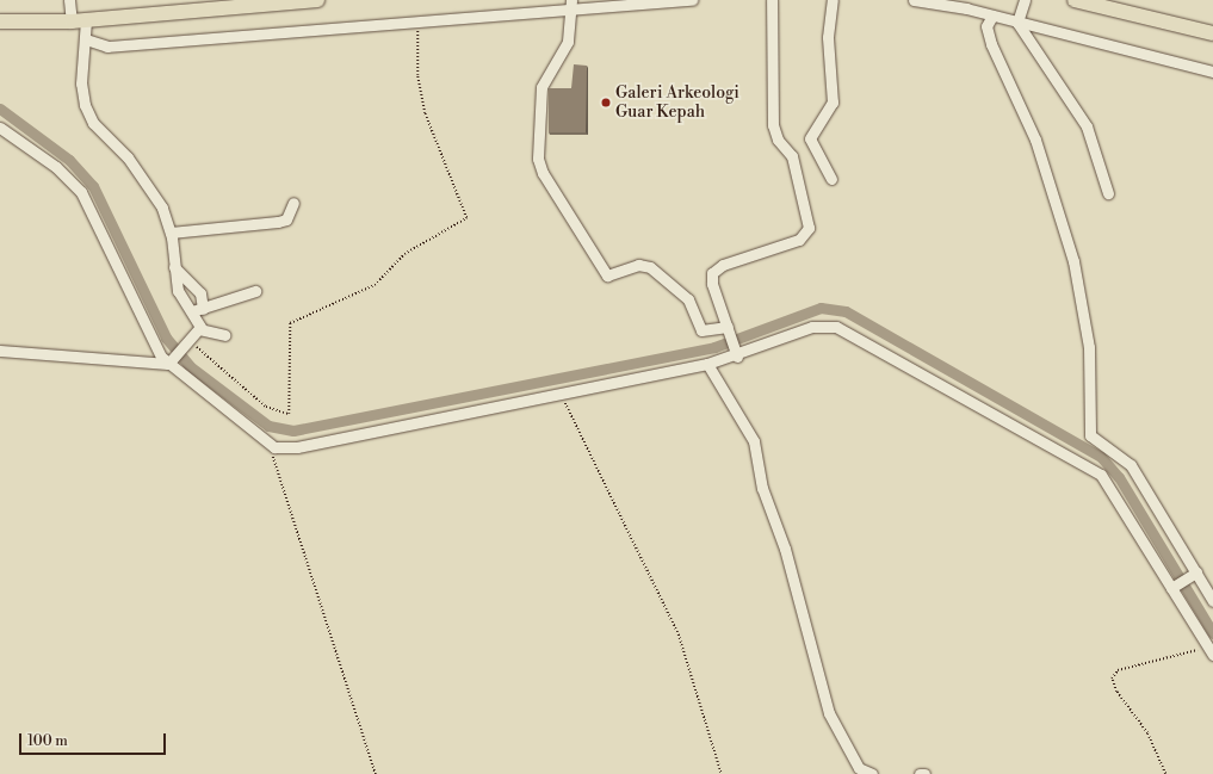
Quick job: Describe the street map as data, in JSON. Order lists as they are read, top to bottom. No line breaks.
{"places":["Galeri Arkeologi Guar Kepah"],"scale_bar":"100 m"}
